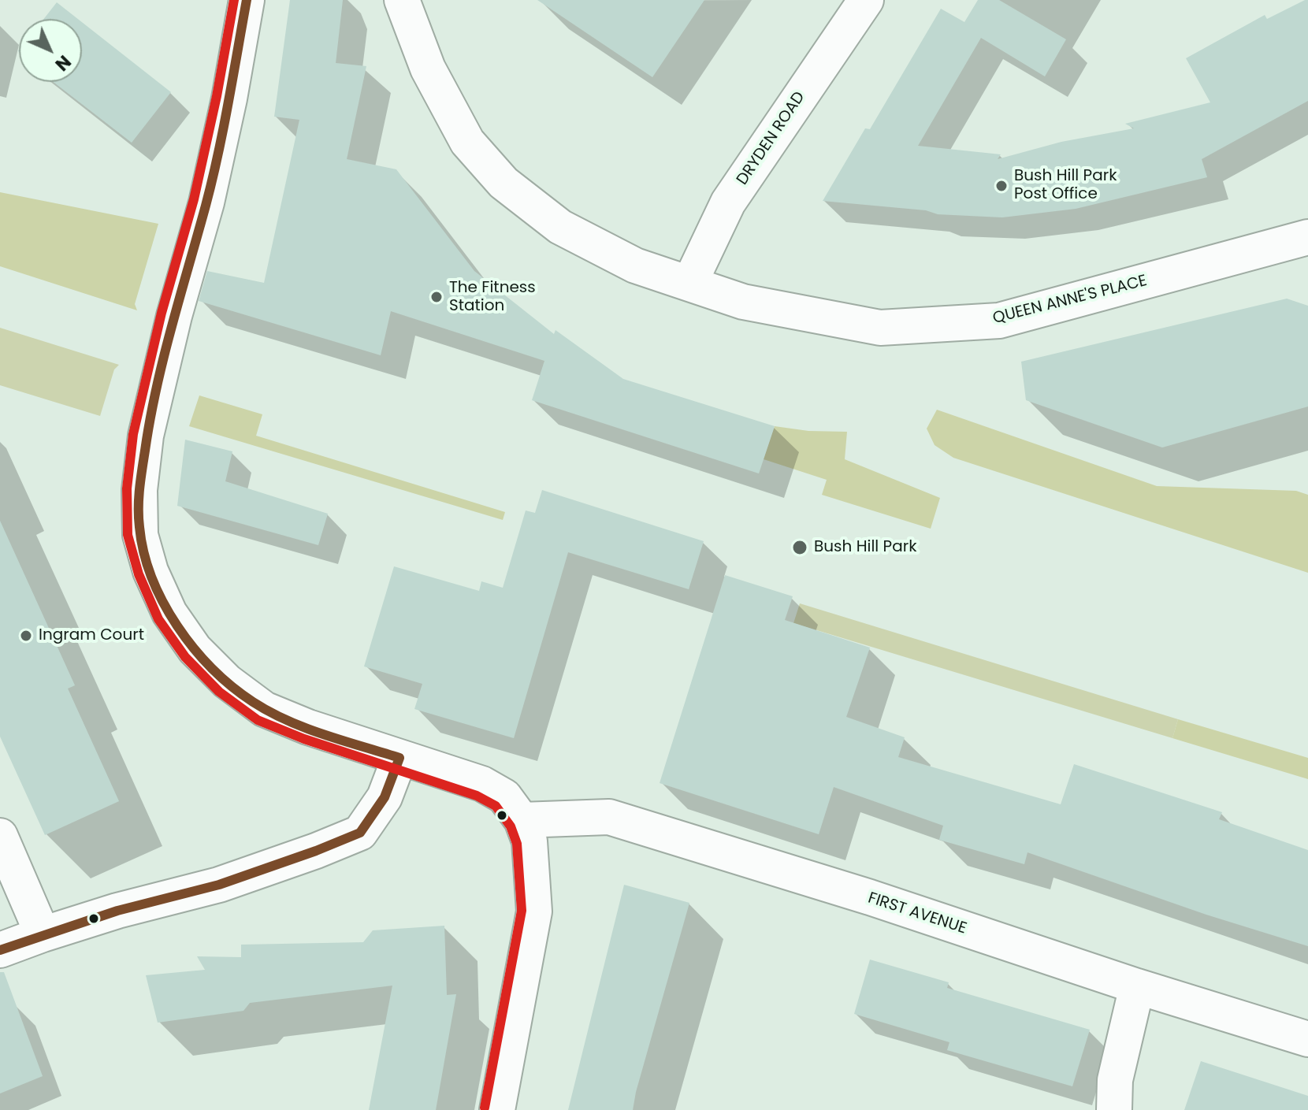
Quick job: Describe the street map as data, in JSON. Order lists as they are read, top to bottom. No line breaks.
{"streets":{"street":["DRYDEN ROAD","QUEEN ANNE'S PLACE","FIRST AVENUE"]},"crossings":[["DRYDEN ROAD","QUEEN ANNE'S PLACE"]],"places":["Bush Hill Park Post Office","The Fitness Station","Bush Hill Park","Ingram Court"],"north":"bottom right"}
